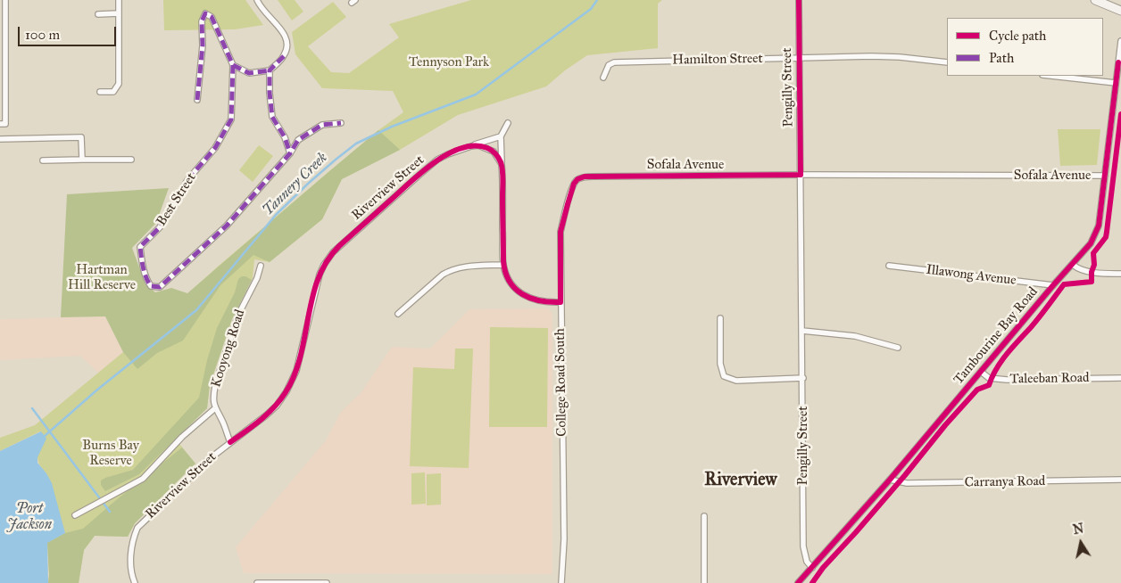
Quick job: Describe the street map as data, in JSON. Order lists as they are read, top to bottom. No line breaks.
{"streets":{"street":["Hamilton Street","Pengilly Street","Sofala Avenue","Riverview Street","Best Street","Illawong Avenue","Tambourine Bay Road","Kooyong Road","Taleeban Road","College Road South","Carranya Road"]},"crossings":[["Hamilton Street","Pengilly Street"],["Pengilly Street","Sofala Avenue"],["Pengilly Street","Tambourine Bay Road"],["Sofala Avenue","Tambourine Bay Road"],["Sofala Avenue","College Road South"],["Riverview Street","Kooyong Road"],["Illawong Avenue","Tambourine Bay Road"],["Tambourine Bay Road","Taleeban Road"],["Tambourine Bay Road","Carranya Road"]],"districts":["Riverview"],"water":["Tannery Creek","Port Jackson"],"parks":["Tennyson Park","Hartman Hill Reserve","Burns Bay Reserve"],"legend":["Cycle path","Path"],"scale_bar":"100 m","north":"top"}
